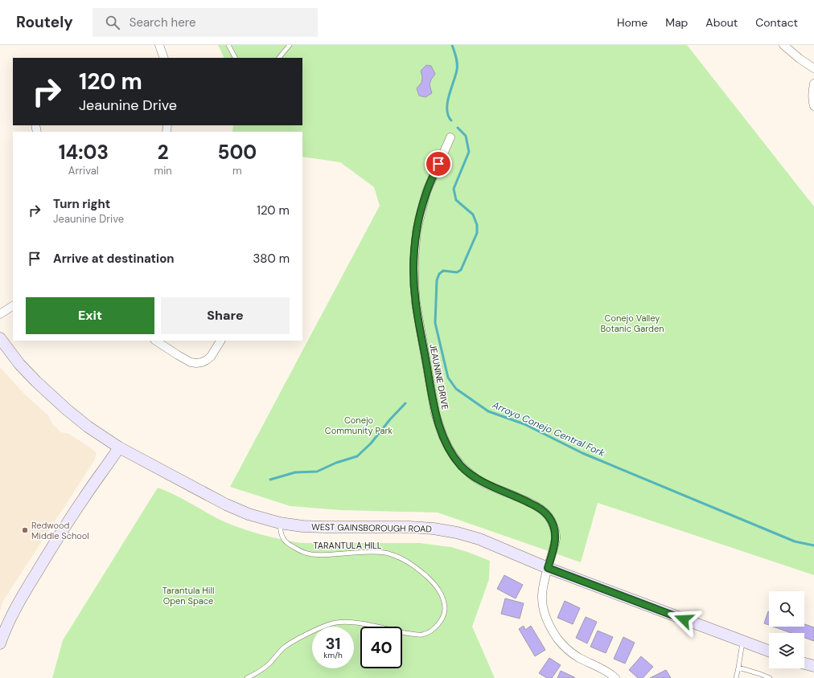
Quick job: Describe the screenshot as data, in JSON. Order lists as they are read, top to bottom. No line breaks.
{"streets":{"street":["JEAUNINE DRIVE","WEST GAINSBOROUGH ROAD"],"lane":["TARANTULA HILL"]},"crossings":[["JEAUNINE DRIVE","WEST GAINSBOROUGH ROAD"],["WEST GAINSBOROUGH ROAD","TARANTULA HILL"]],"water":["Arroyo Conejo Central Fork"],"parks":["Conejo Valley Botanic Garden","Conejo Community Park","Tarantula Hill Open Space"],"places":["Redwood Middle School"],"page":{"header":"Routely","search":"Search here","nav":["Home","Map","About","Contact"],"turn":["120 m","Jeaunine Drive"],"eta":["14:03","Arrival","2","min","500","m"],"list":[{"name":"Turn right","note":"Jeaunine Drive","value":"120 m"},{"name":"Arrive at destination","value":"380 m"}],"buttons":["Exit","Share"],"speed":"31 km/h","limit":"40"}}
